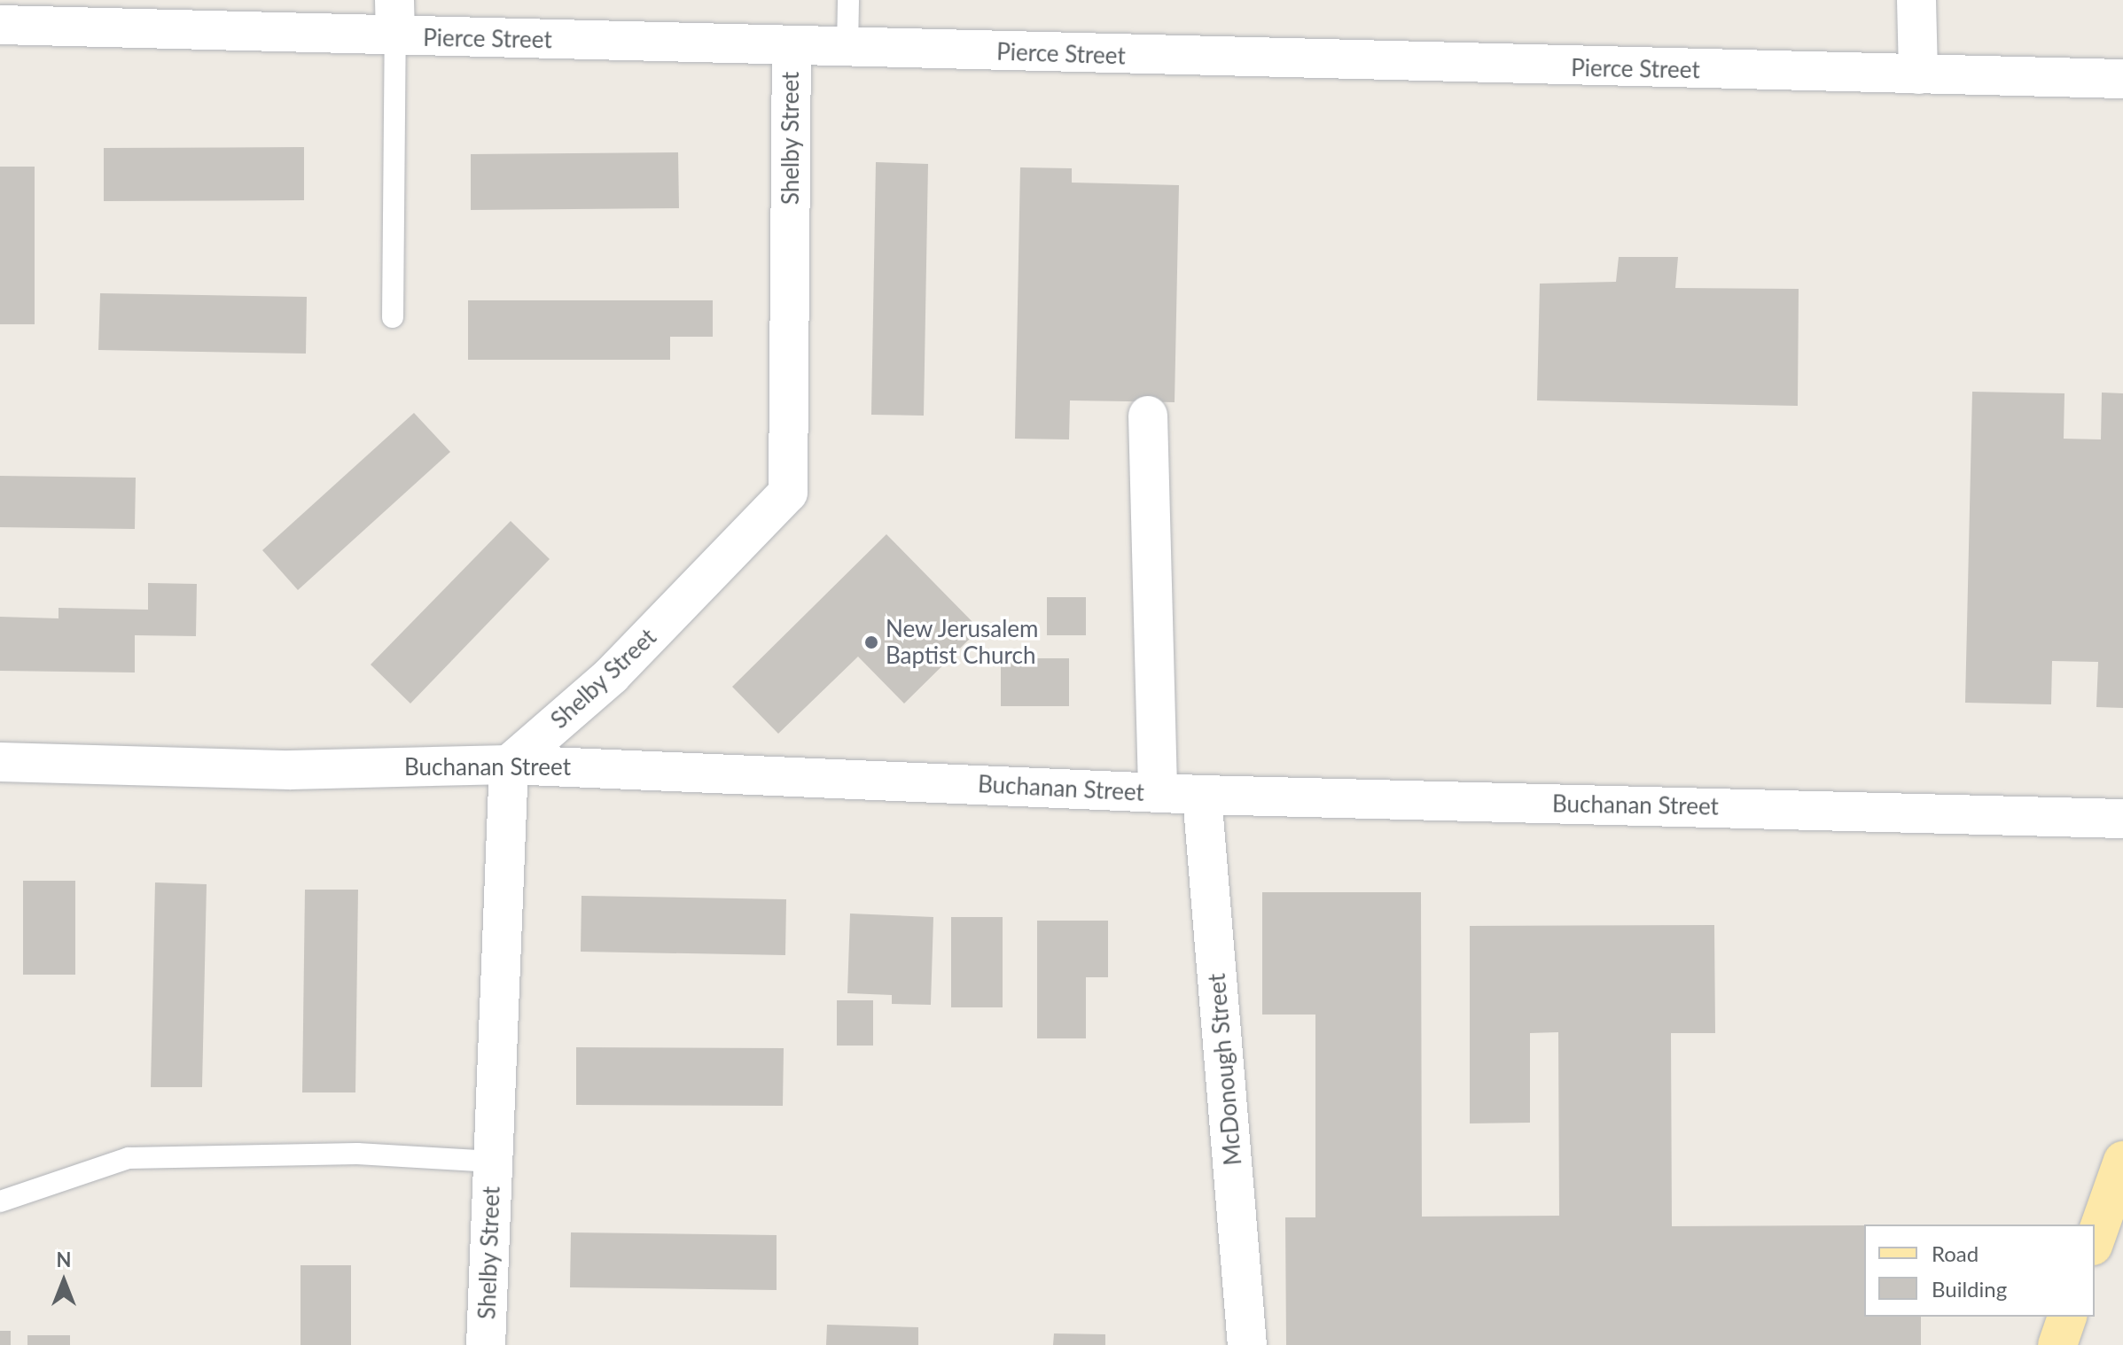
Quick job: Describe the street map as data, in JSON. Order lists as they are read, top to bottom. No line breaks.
{"streets":{"street":["Pierce Street","Shelby Street","Buchanan Street","McDonough Street"]},"crossings":[["Pierce Street","Shelby Street"],["Shelby Street","Buchanan Street"],["Buchanan Street","McDonough Street"]],"places":["New Jerusalem Baptist Church"],"legend":["Road","Building"],"north":"top"}
